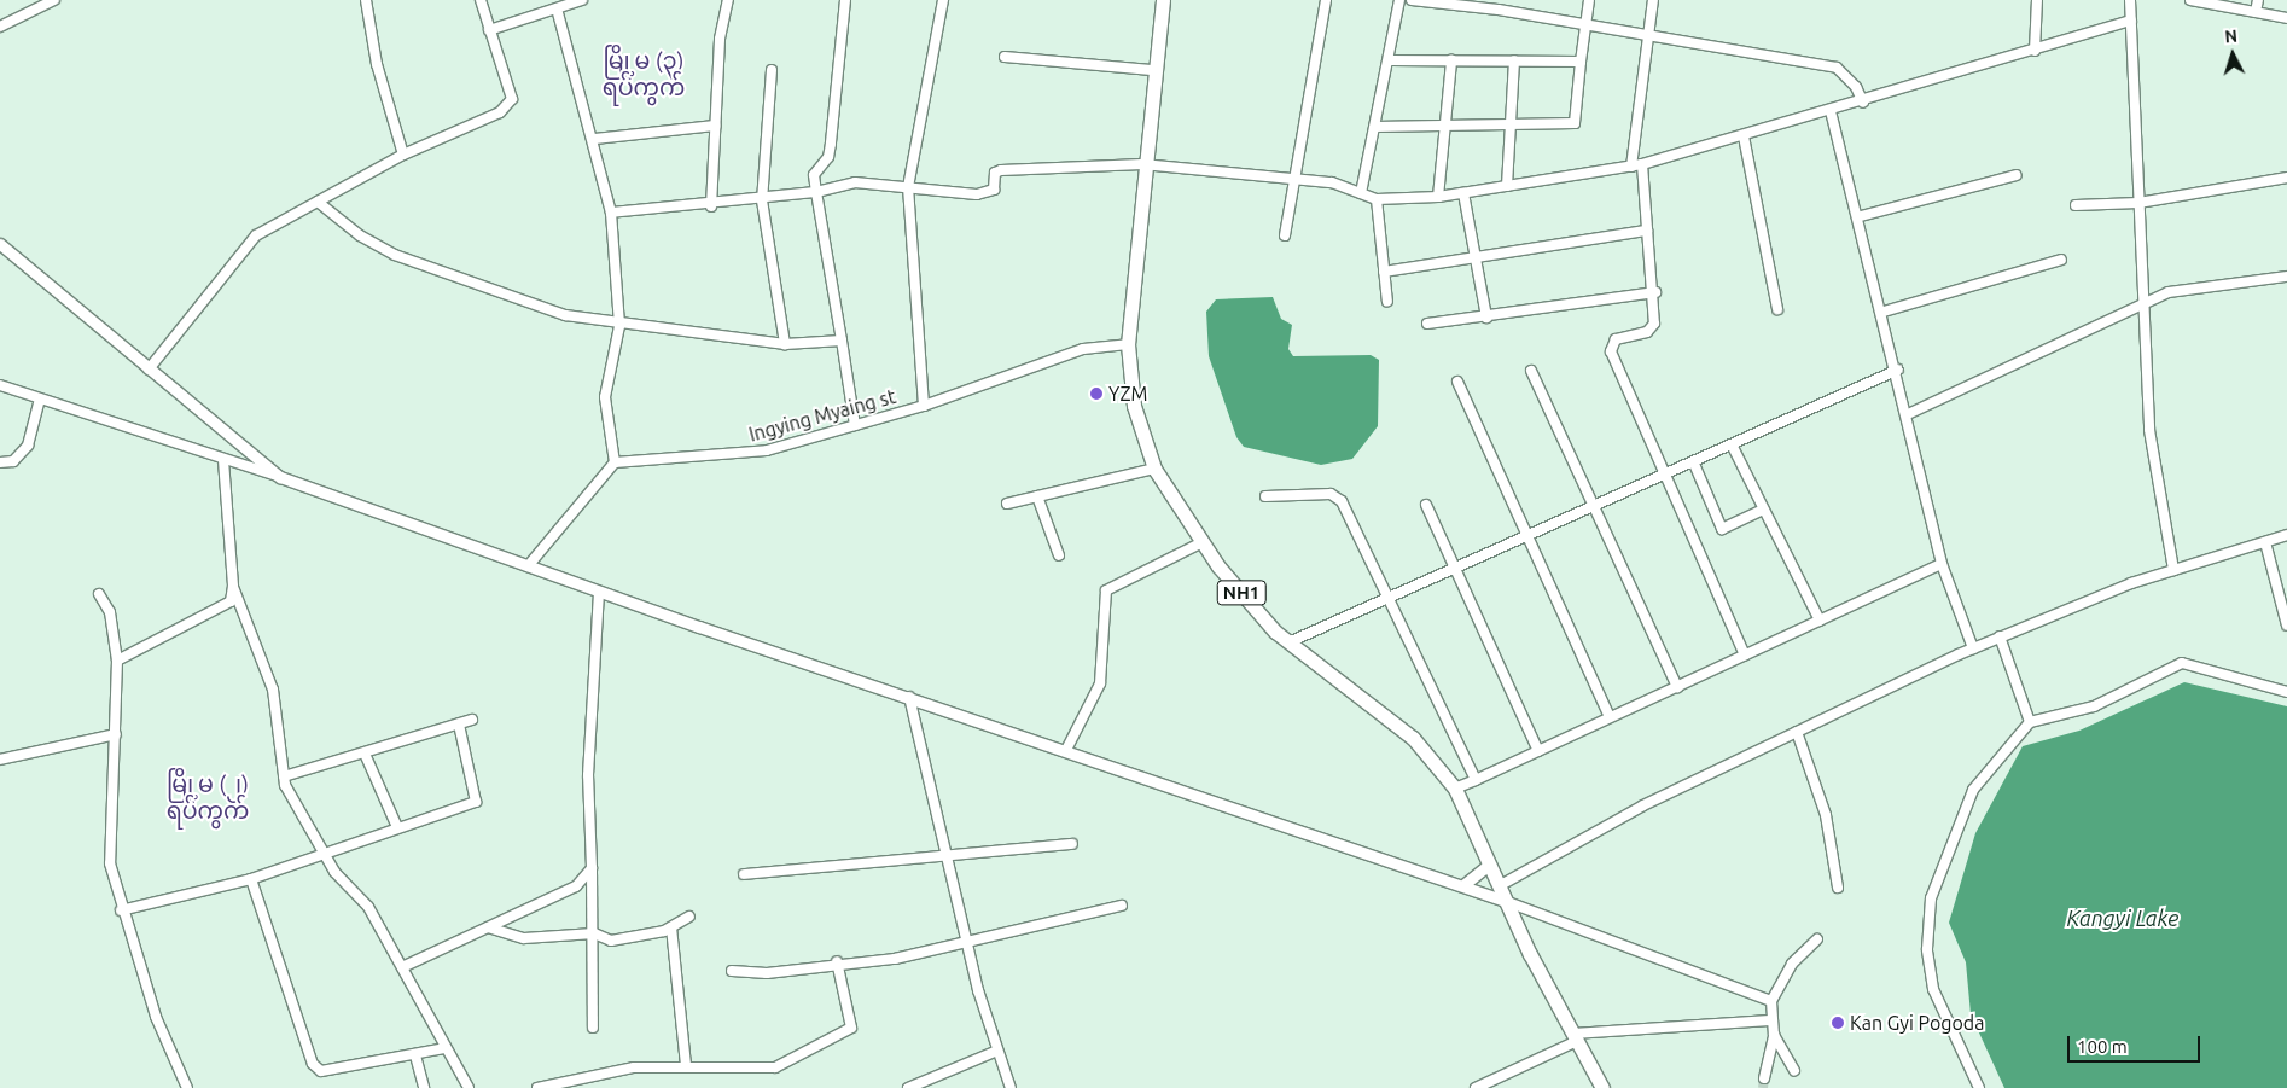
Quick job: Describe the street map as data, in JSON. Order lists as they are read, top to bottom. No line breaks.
{"streets":{"highway":["NH1"],"street":["Ingying Myaing st"]},"crossings":[["Ingying Myaing st","NH1"]],"districts":["မြို့မ (၃) ရပ်ကွက်","မြို့မ (၂) ရပ်ကွက်"],"water":["Kangyi Lake"],"places":["YZM","Kan Gyi Pogoda"],"scale_bar":"100 m","north":"top"}
